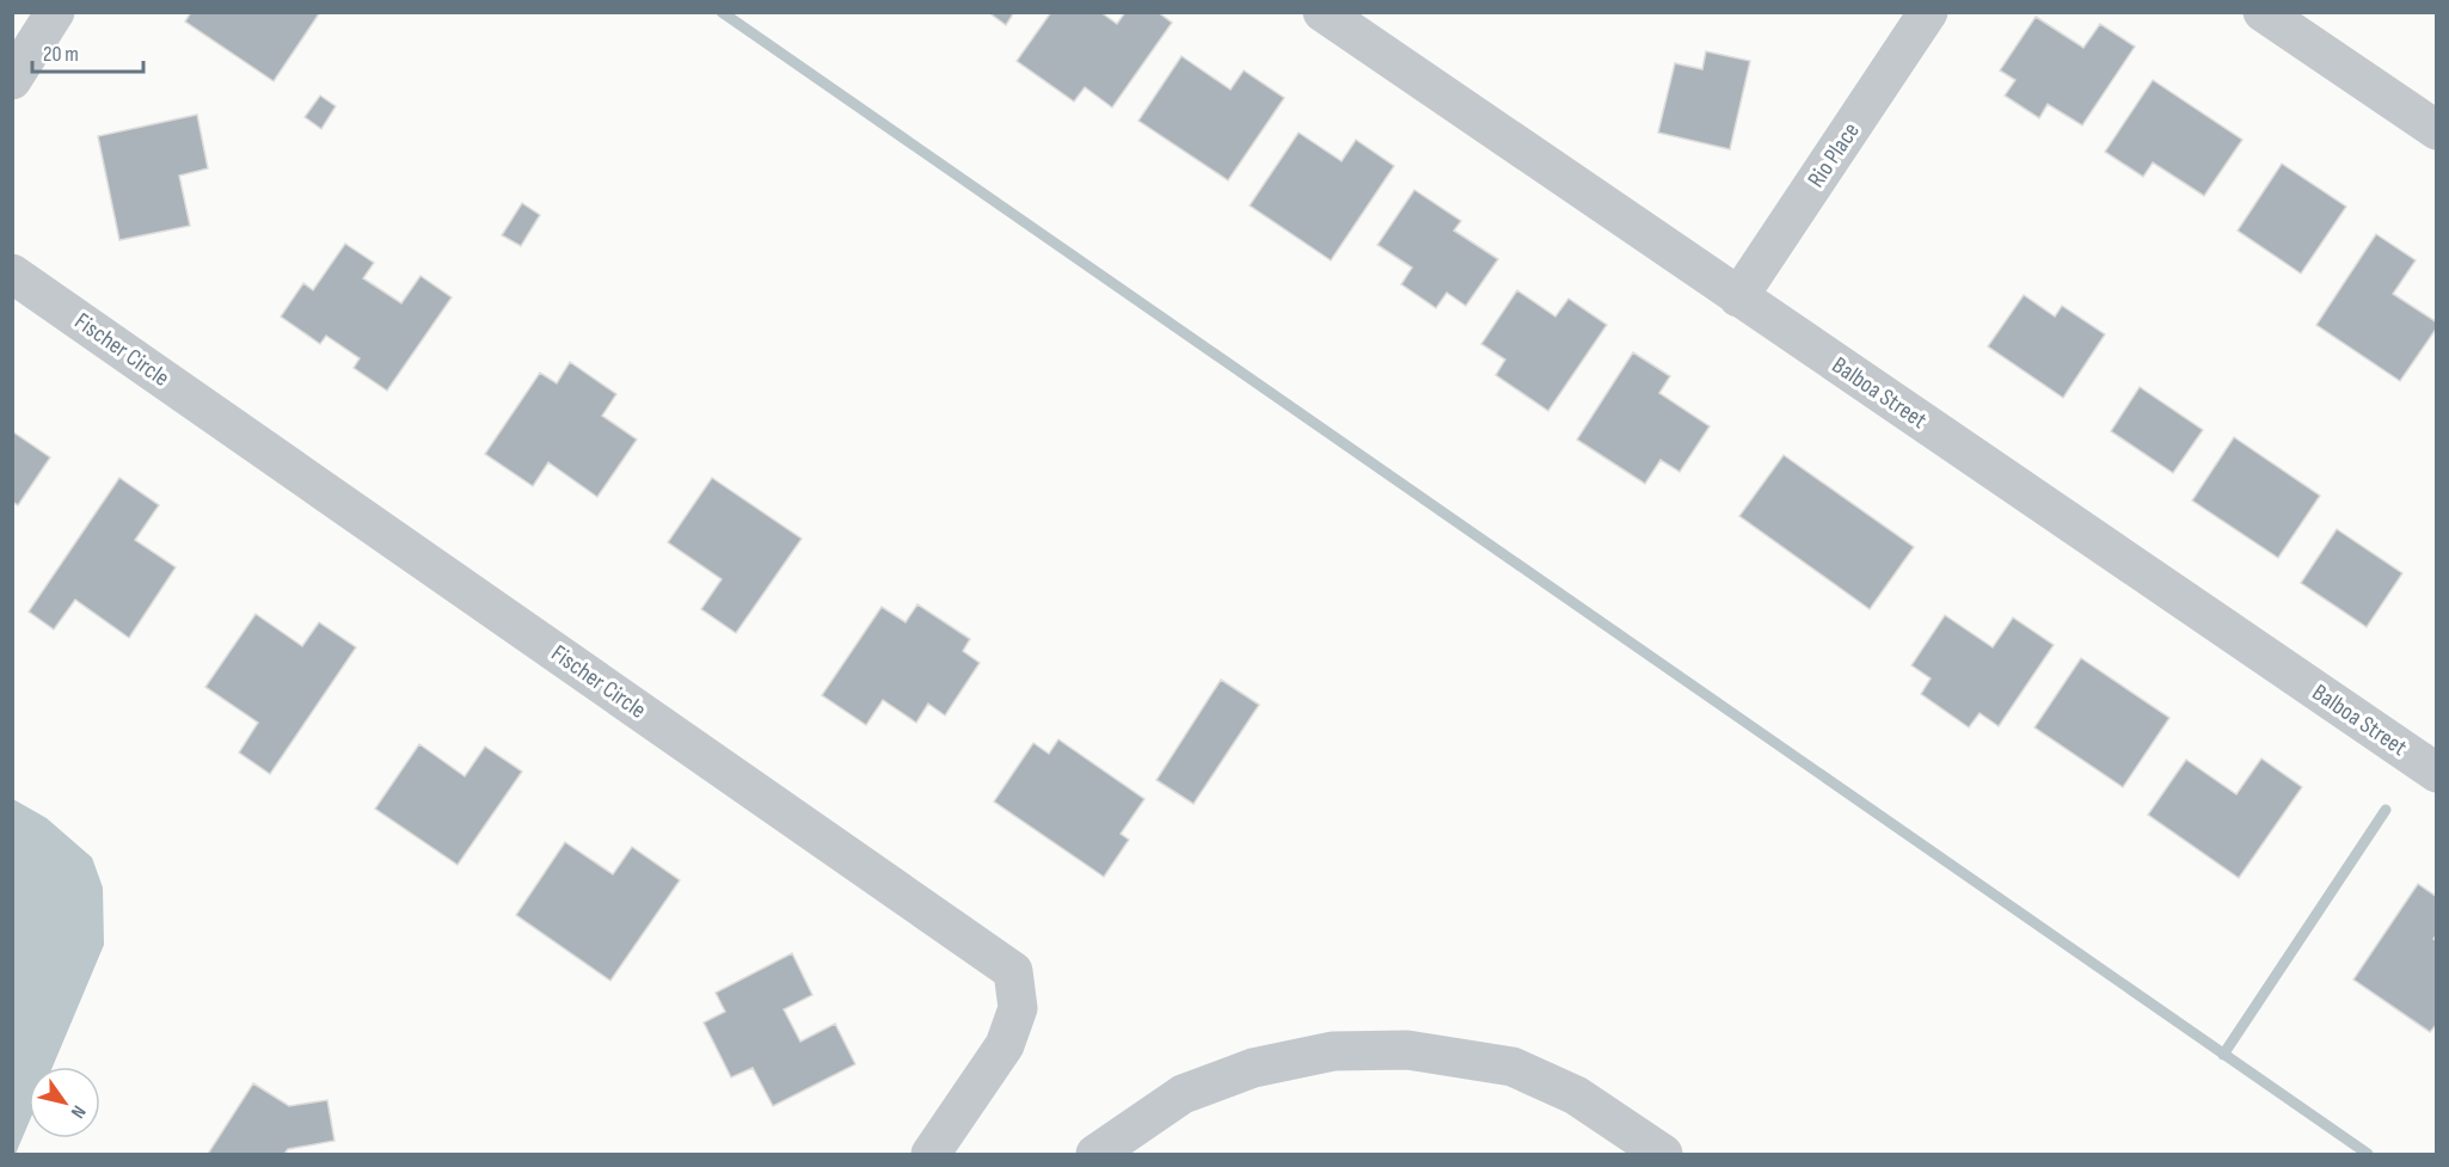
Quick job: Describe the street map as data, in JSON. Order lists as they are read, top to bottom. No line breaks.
{"streets":{"street":["Rio Place","Fischer Circle","Balboa Street"]},"crossings":[["Rio Place","Balboa Street"]],"scale_bar":"20 m","north":"bottom right"}
